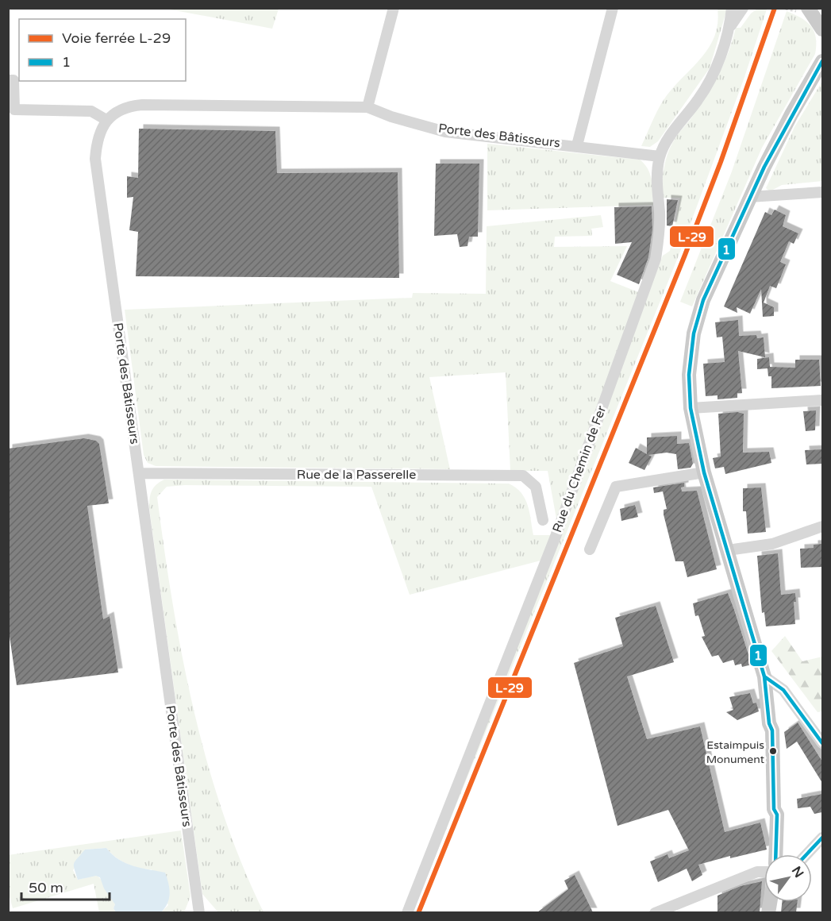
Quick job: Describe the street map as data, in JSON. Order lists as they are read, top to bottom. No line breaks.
{"streets":{"street":["Porte des Bâtisseurs","Rue du Chemin de Fer","Rue de la Passerelle"]},"crossings":[["Porte des Bâtisseurs","Rue du Chemin de Fer"],["Porte des Bâtisseurs","Rue de la Passerelle"]],"places":["Estaimpuis Monument"],"lines":["rail line L-29","transit line 1"],"legend":["Voie ferrée L-29","1"],"scale_bar":"50 m","north":"top right"}
